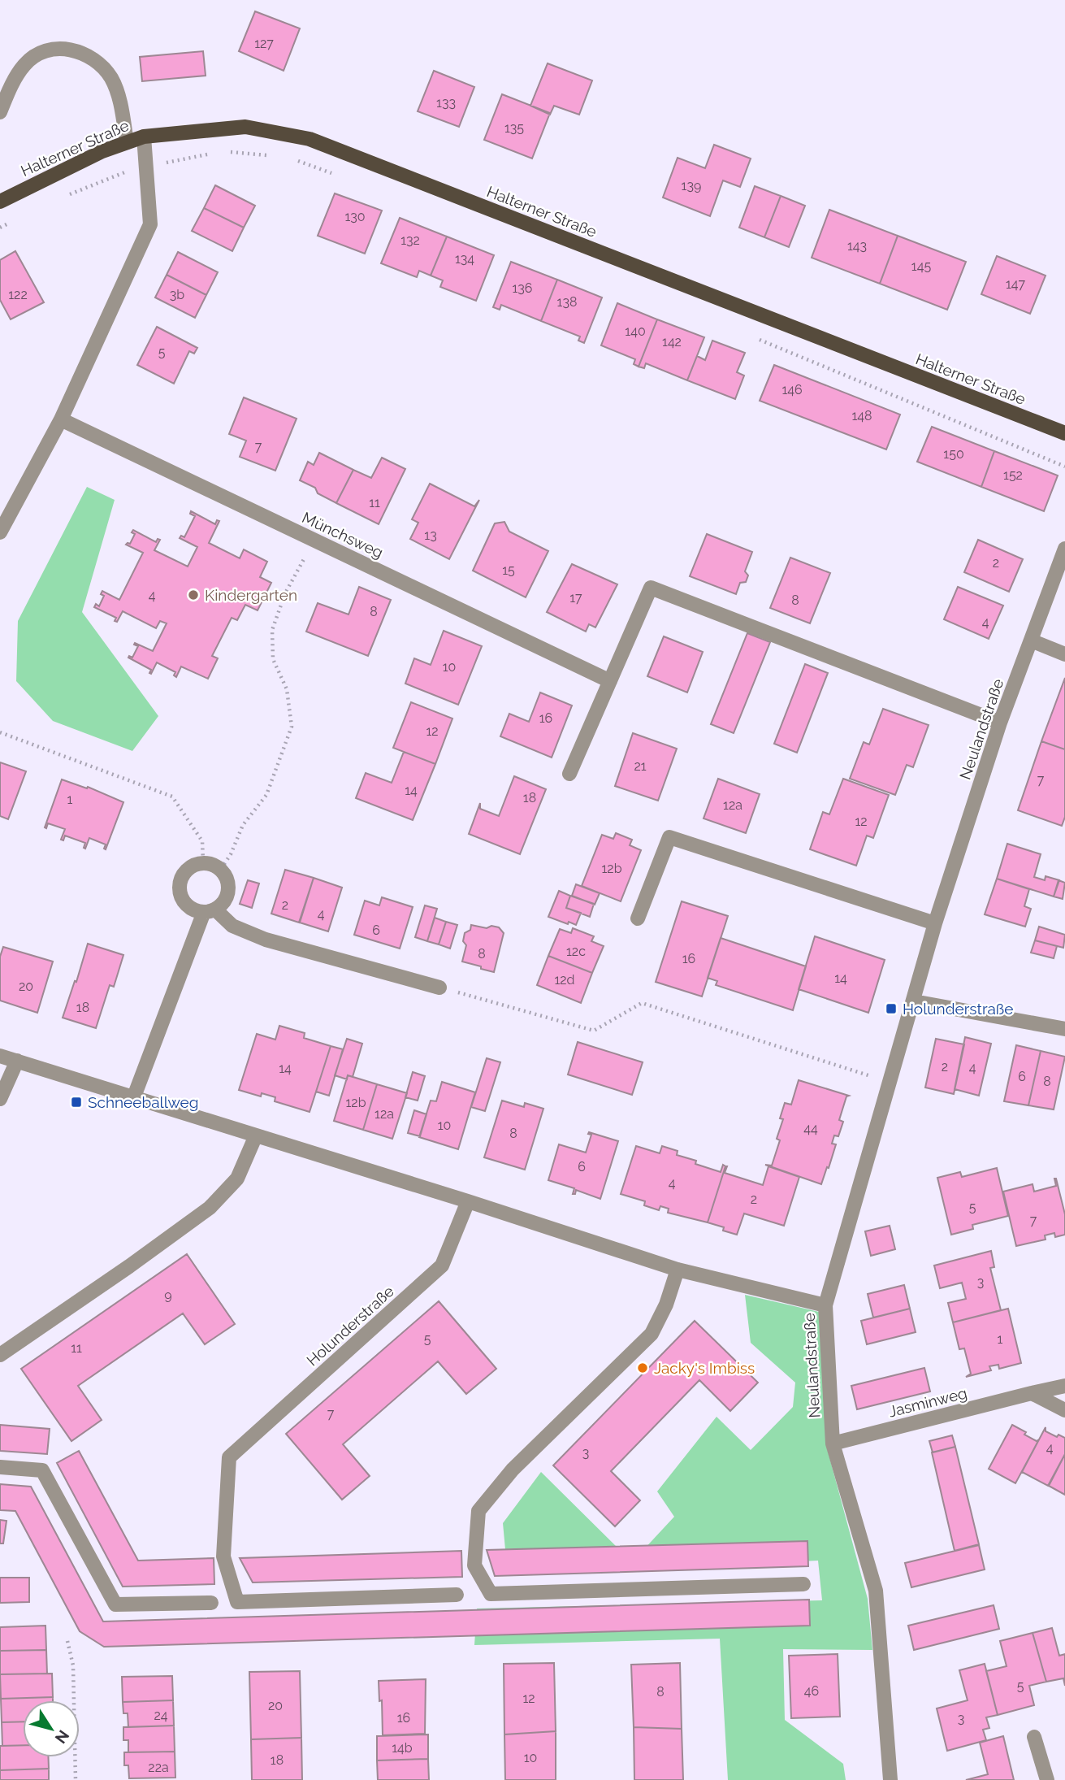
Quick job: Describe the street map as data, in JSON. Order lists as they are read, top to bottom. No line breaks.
{"streets":{"main road":["Halterner Straße"],"street":["Münchsweg","Neulandstraße","Holunderstraße","Jasminweg"]},"crossings":[["Neulandstraße","Jasminweg"]],"places":{"other":["Kindergarten","Jacky's Imbiss"],"transit":["Holunderstraße","Schneeballweg"]},"house_numbers":["127","133","135","139","130","132","143","134","145","147","136","122","3b","138","140","142","5","146","148","7","150","152","11","13","2","15","4","17","8","8","4","10","16","12","21","7","14","18","1","12a","12","12b","2","4","6","12c","8","16","14","12d","20","18","2","4","14","6","8","12b","12a","10","44","8","6","4","2","5","7","3","9","5","1","11","7","4","3","5","46","8","12","20","24","16","3","14b","10","18","22a"],"north":"bottom right"}
